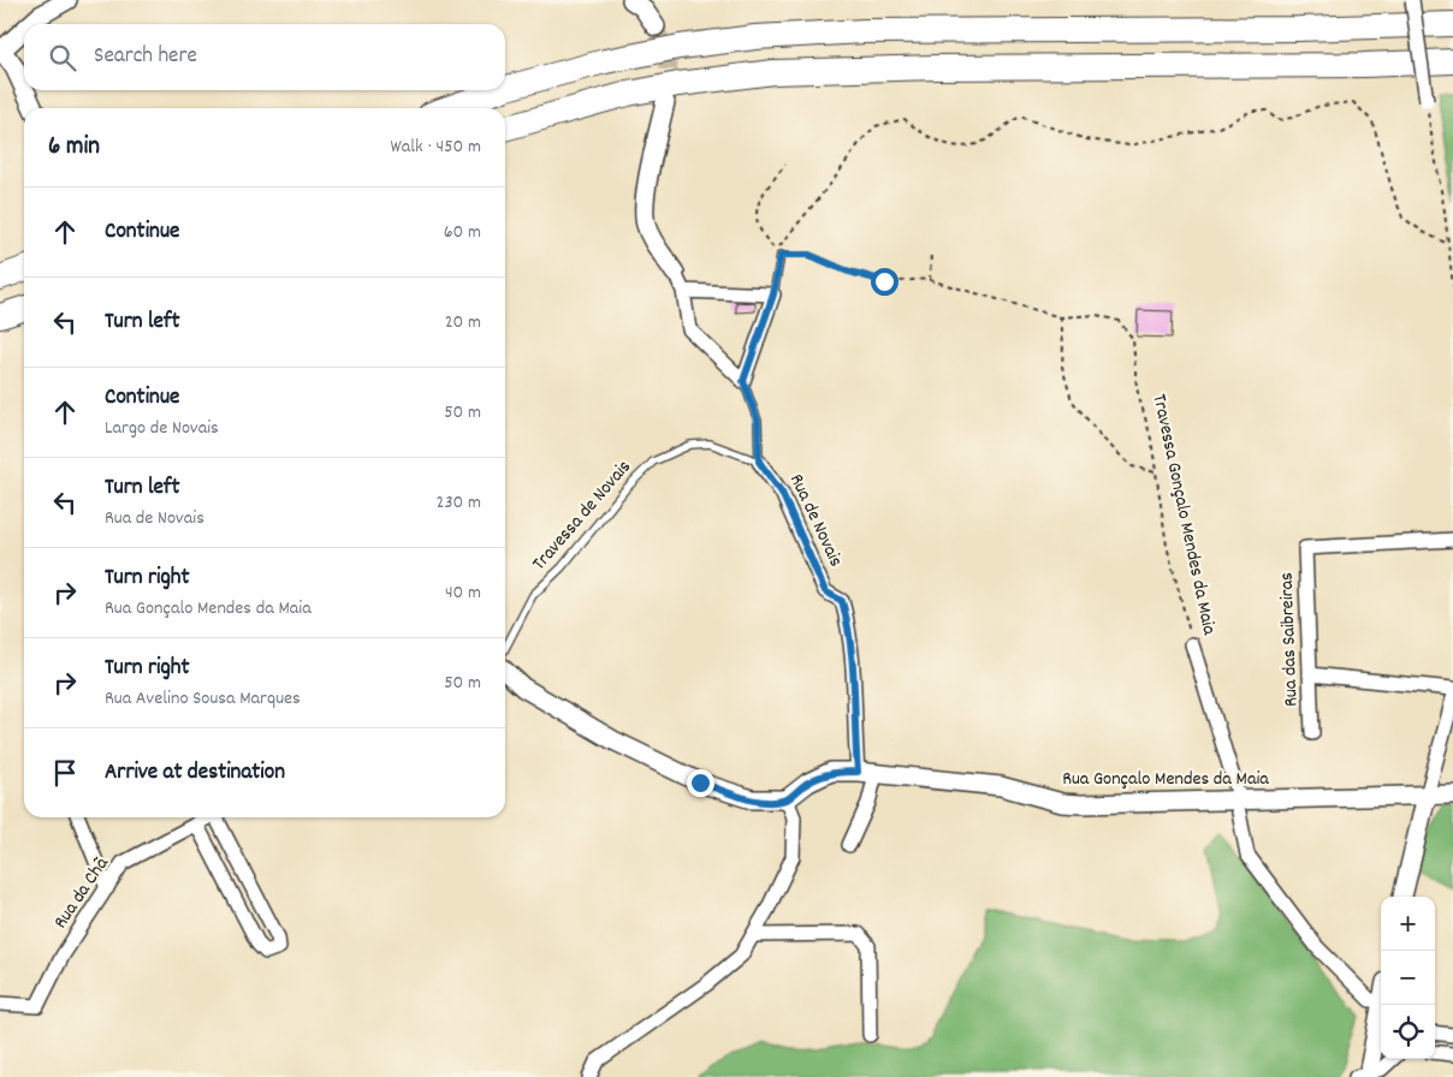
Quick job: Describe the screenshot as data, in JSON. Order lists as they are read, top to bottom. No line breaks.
{"streets":{"street":["Travessa Gonçalo Mendes da Maia","Rua de Novais","Rua das Saibreiras","Rua Gonçalo Mendes da Maia","Rua da Chã"],"lane":["Travessa de Novais"]},"crossings":[["Travessa Gonçalo Mendes da Maia","Rua Gonçalo Mendes da Maia"],["Travessa de Novais","Rua de Novais"],["Rua de Novais","Rua Gonçalo Mendes da Maia"]],"page":{"search":"Search here","heading":["6 min","Walk · 450 m"],"list":[["Continue","60 m"],["Turn left","20 m"],["Continue","Largo de Novais","50 m"],["Turn left","Rua de Novais","230 m"],["Turn right","Rua Gonçalo Mendes da Maia","40 m"],["Turn right","Rua Avelino Sousa Marques","50 m"],"Arrive at destination"],"map_buttons":["+","−"]}}
